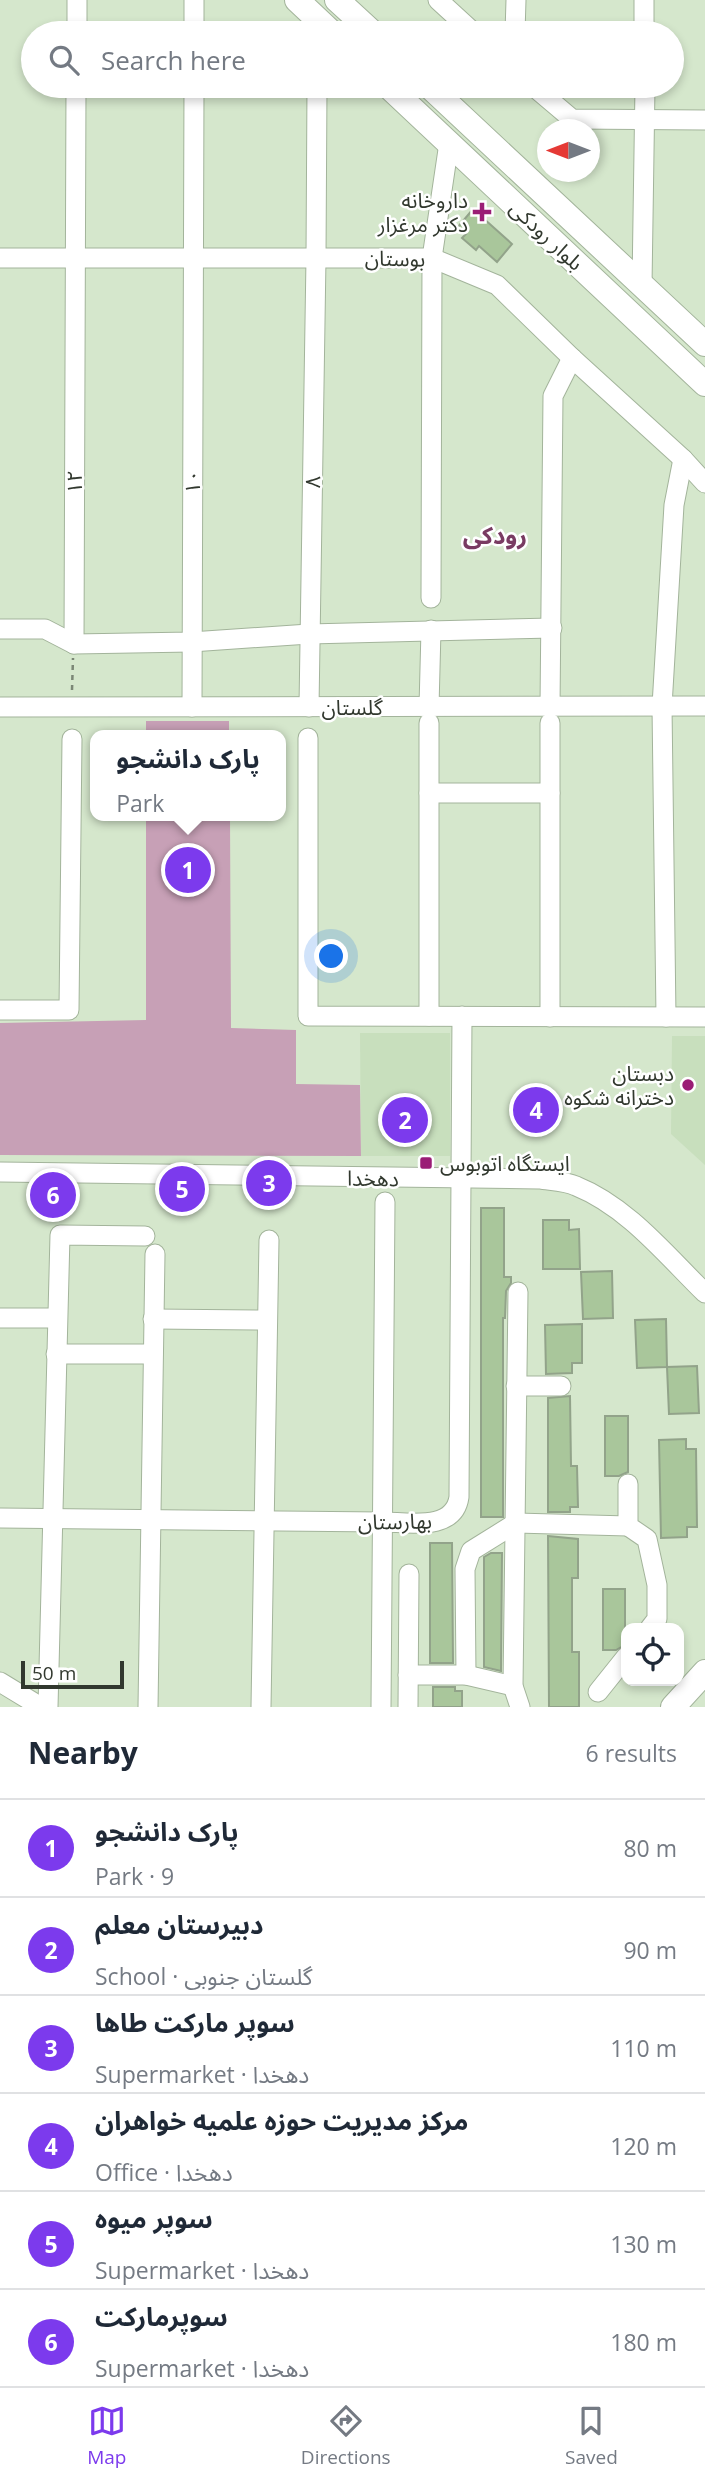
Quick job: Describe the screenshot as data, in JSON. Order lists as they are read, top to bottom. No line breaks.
{"streets":{"main road":["بلوار رودکی"],"street":["بوستان","۱۲","۱۰","۸","گلستان","دهخدا","بهارستان"]},"crossings":[["بوستان","۱۲"],["بوستان","۱۰"],["بوستان","۸"],["۱۰","گلستان"],["۸","گلستان"],["دهخدا","بهارستان"]],"districts":["رودکی"],"places":{"health":["داروخانه دکتر مرغزار"],"other":["دبستان دخترانه شکوه"],"transit":["ایستگاه اتوبوس"]},"scale_bar":"50 m","north":"left","page":{"search":"Search here","popup":["پارک دانشجو","Park"],"pins":["1","4","2","3","5","6"],"scale":"50 m","heading":["Nearby","6 results"],"list":[{"mark":"1","name":"پارک دانشجو","note":"Park · 9","value":"80 m"},{"mark":"2","name":"دبیرستان معلم","note":"School · گلستان جنوبی","value":"90 m"},{"mark":"3","name":"سوپر مارکت طاها","note":"Supermarket · دهخدا","value":"110 m"},{"mark":"4","name":"مرکز مدیریت حوزه علمیه خواهران","note":"Office · دهخدا","value":"120 m"},{"mark":"5","name":"سوپر میوه","note":"Supermarket · دهخدا","value":"130 m"},{"mark":"6","name":"سوپرمارکت","note":"Supermarket · دهخدا","value":"180 m"}],"nav":["Map","Directions","Saved"]}}
